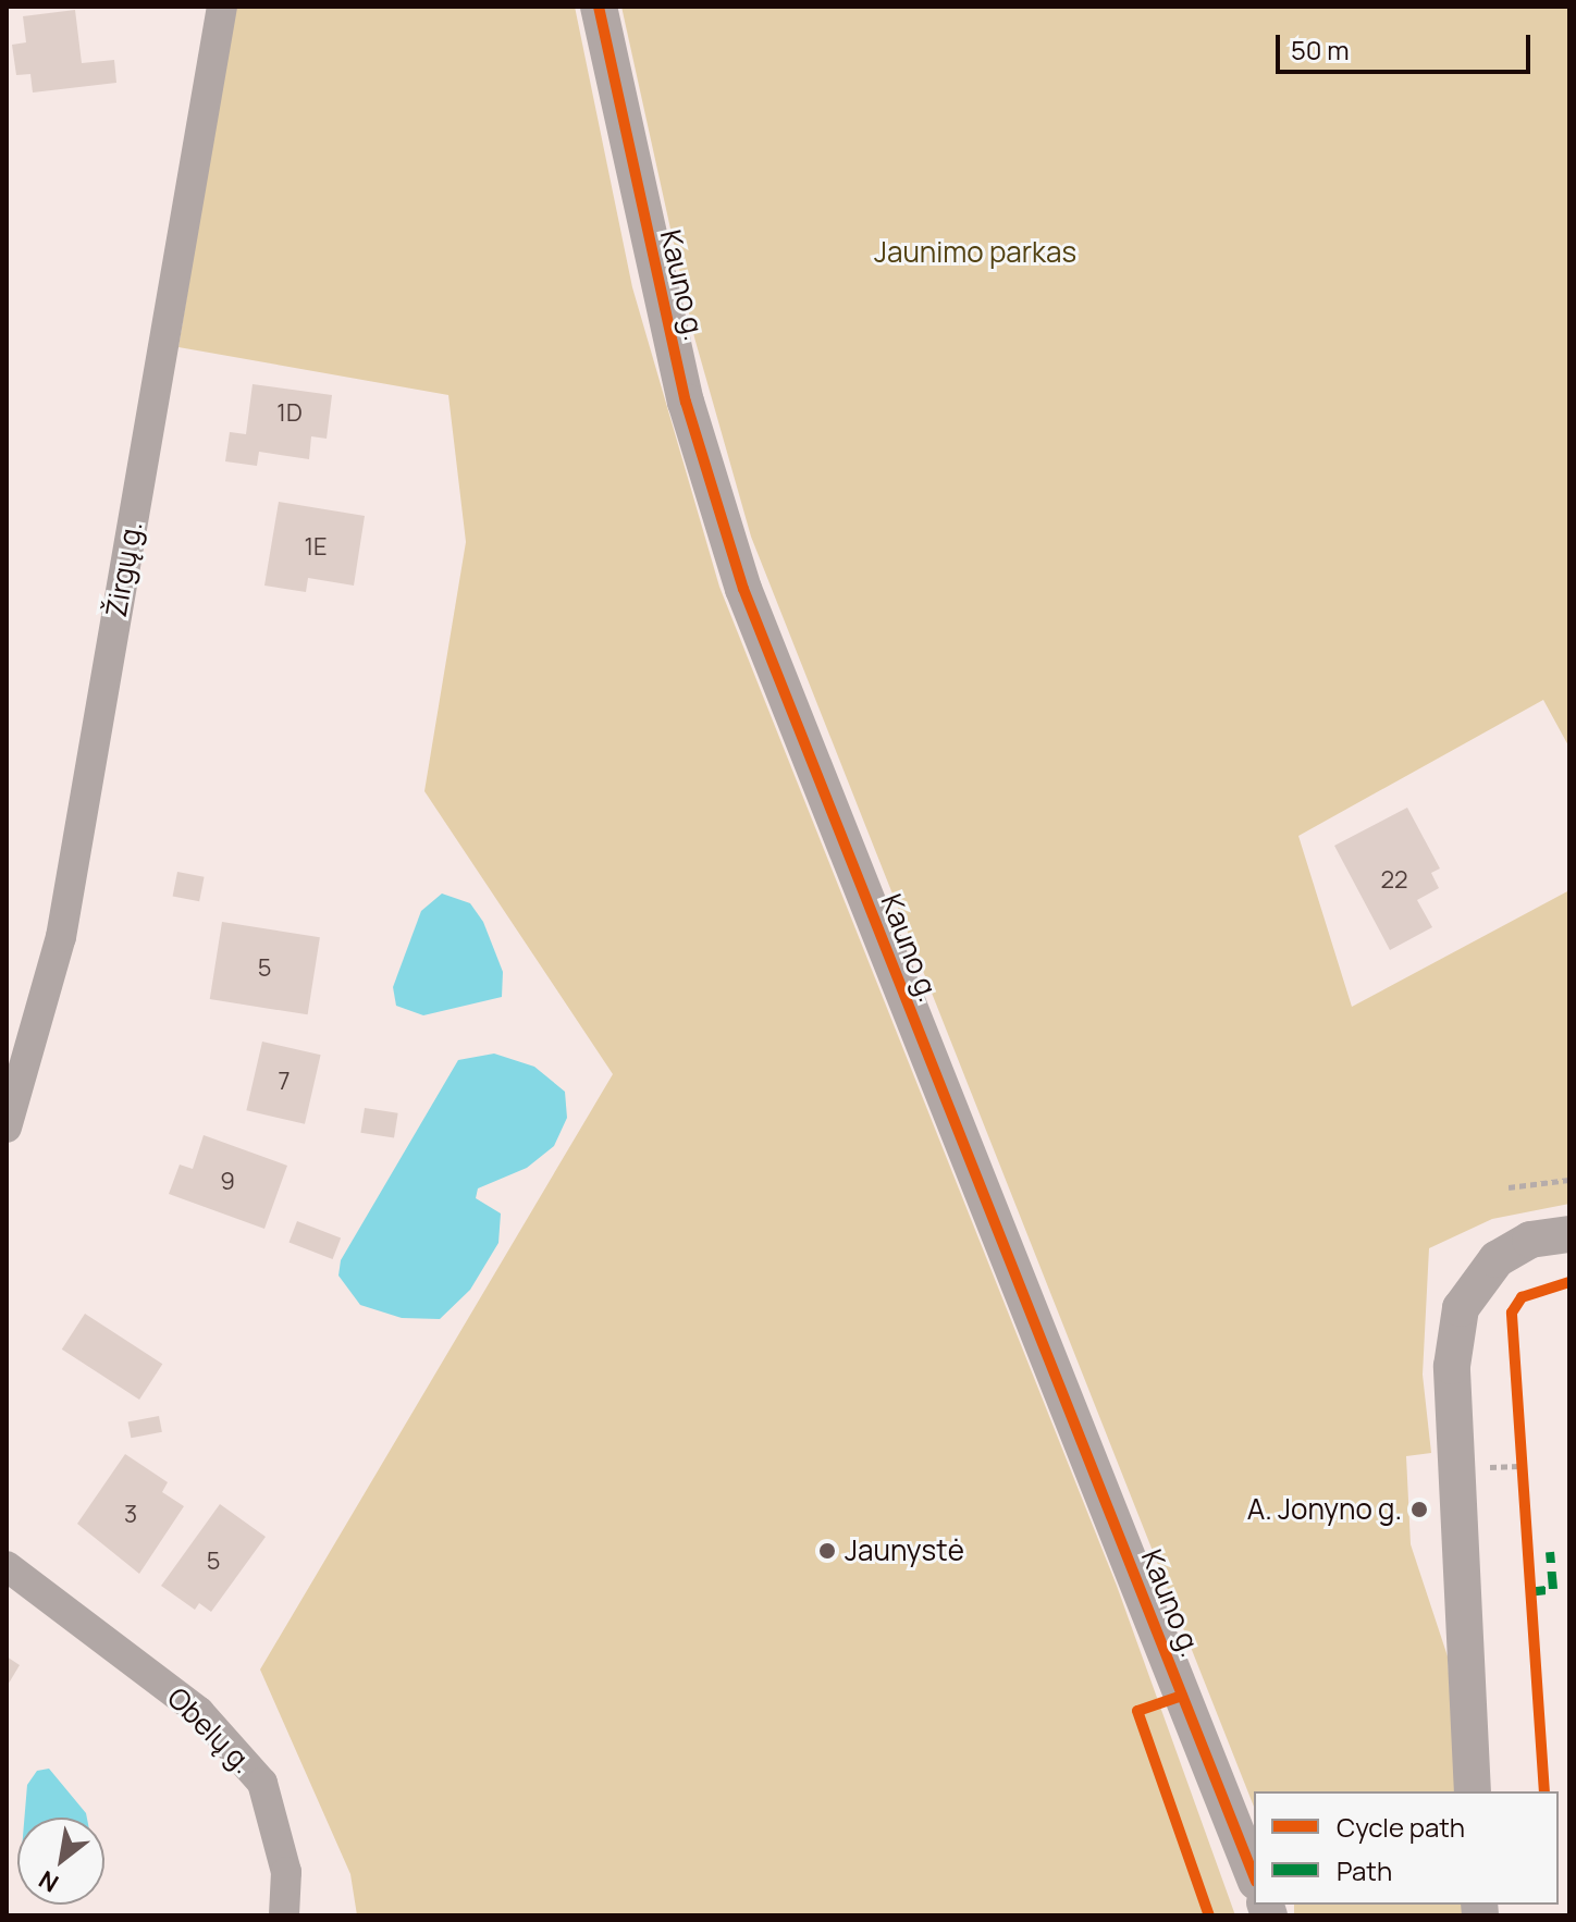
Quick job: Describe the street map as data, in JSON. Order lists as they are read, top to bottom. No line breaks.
{"streets":{"street":["Kauno g.","Žirgų g.","Obelų g."]},"parks":["Jaunimo parkas"],"places":["A. Jonyno g.","Jaunystė"],"house_numbers":["1D","1E","22","5","7","9","3","5"],"legend":["Cycle path","Path"],"scale_bar":"50 m","north":"bottom left"}
